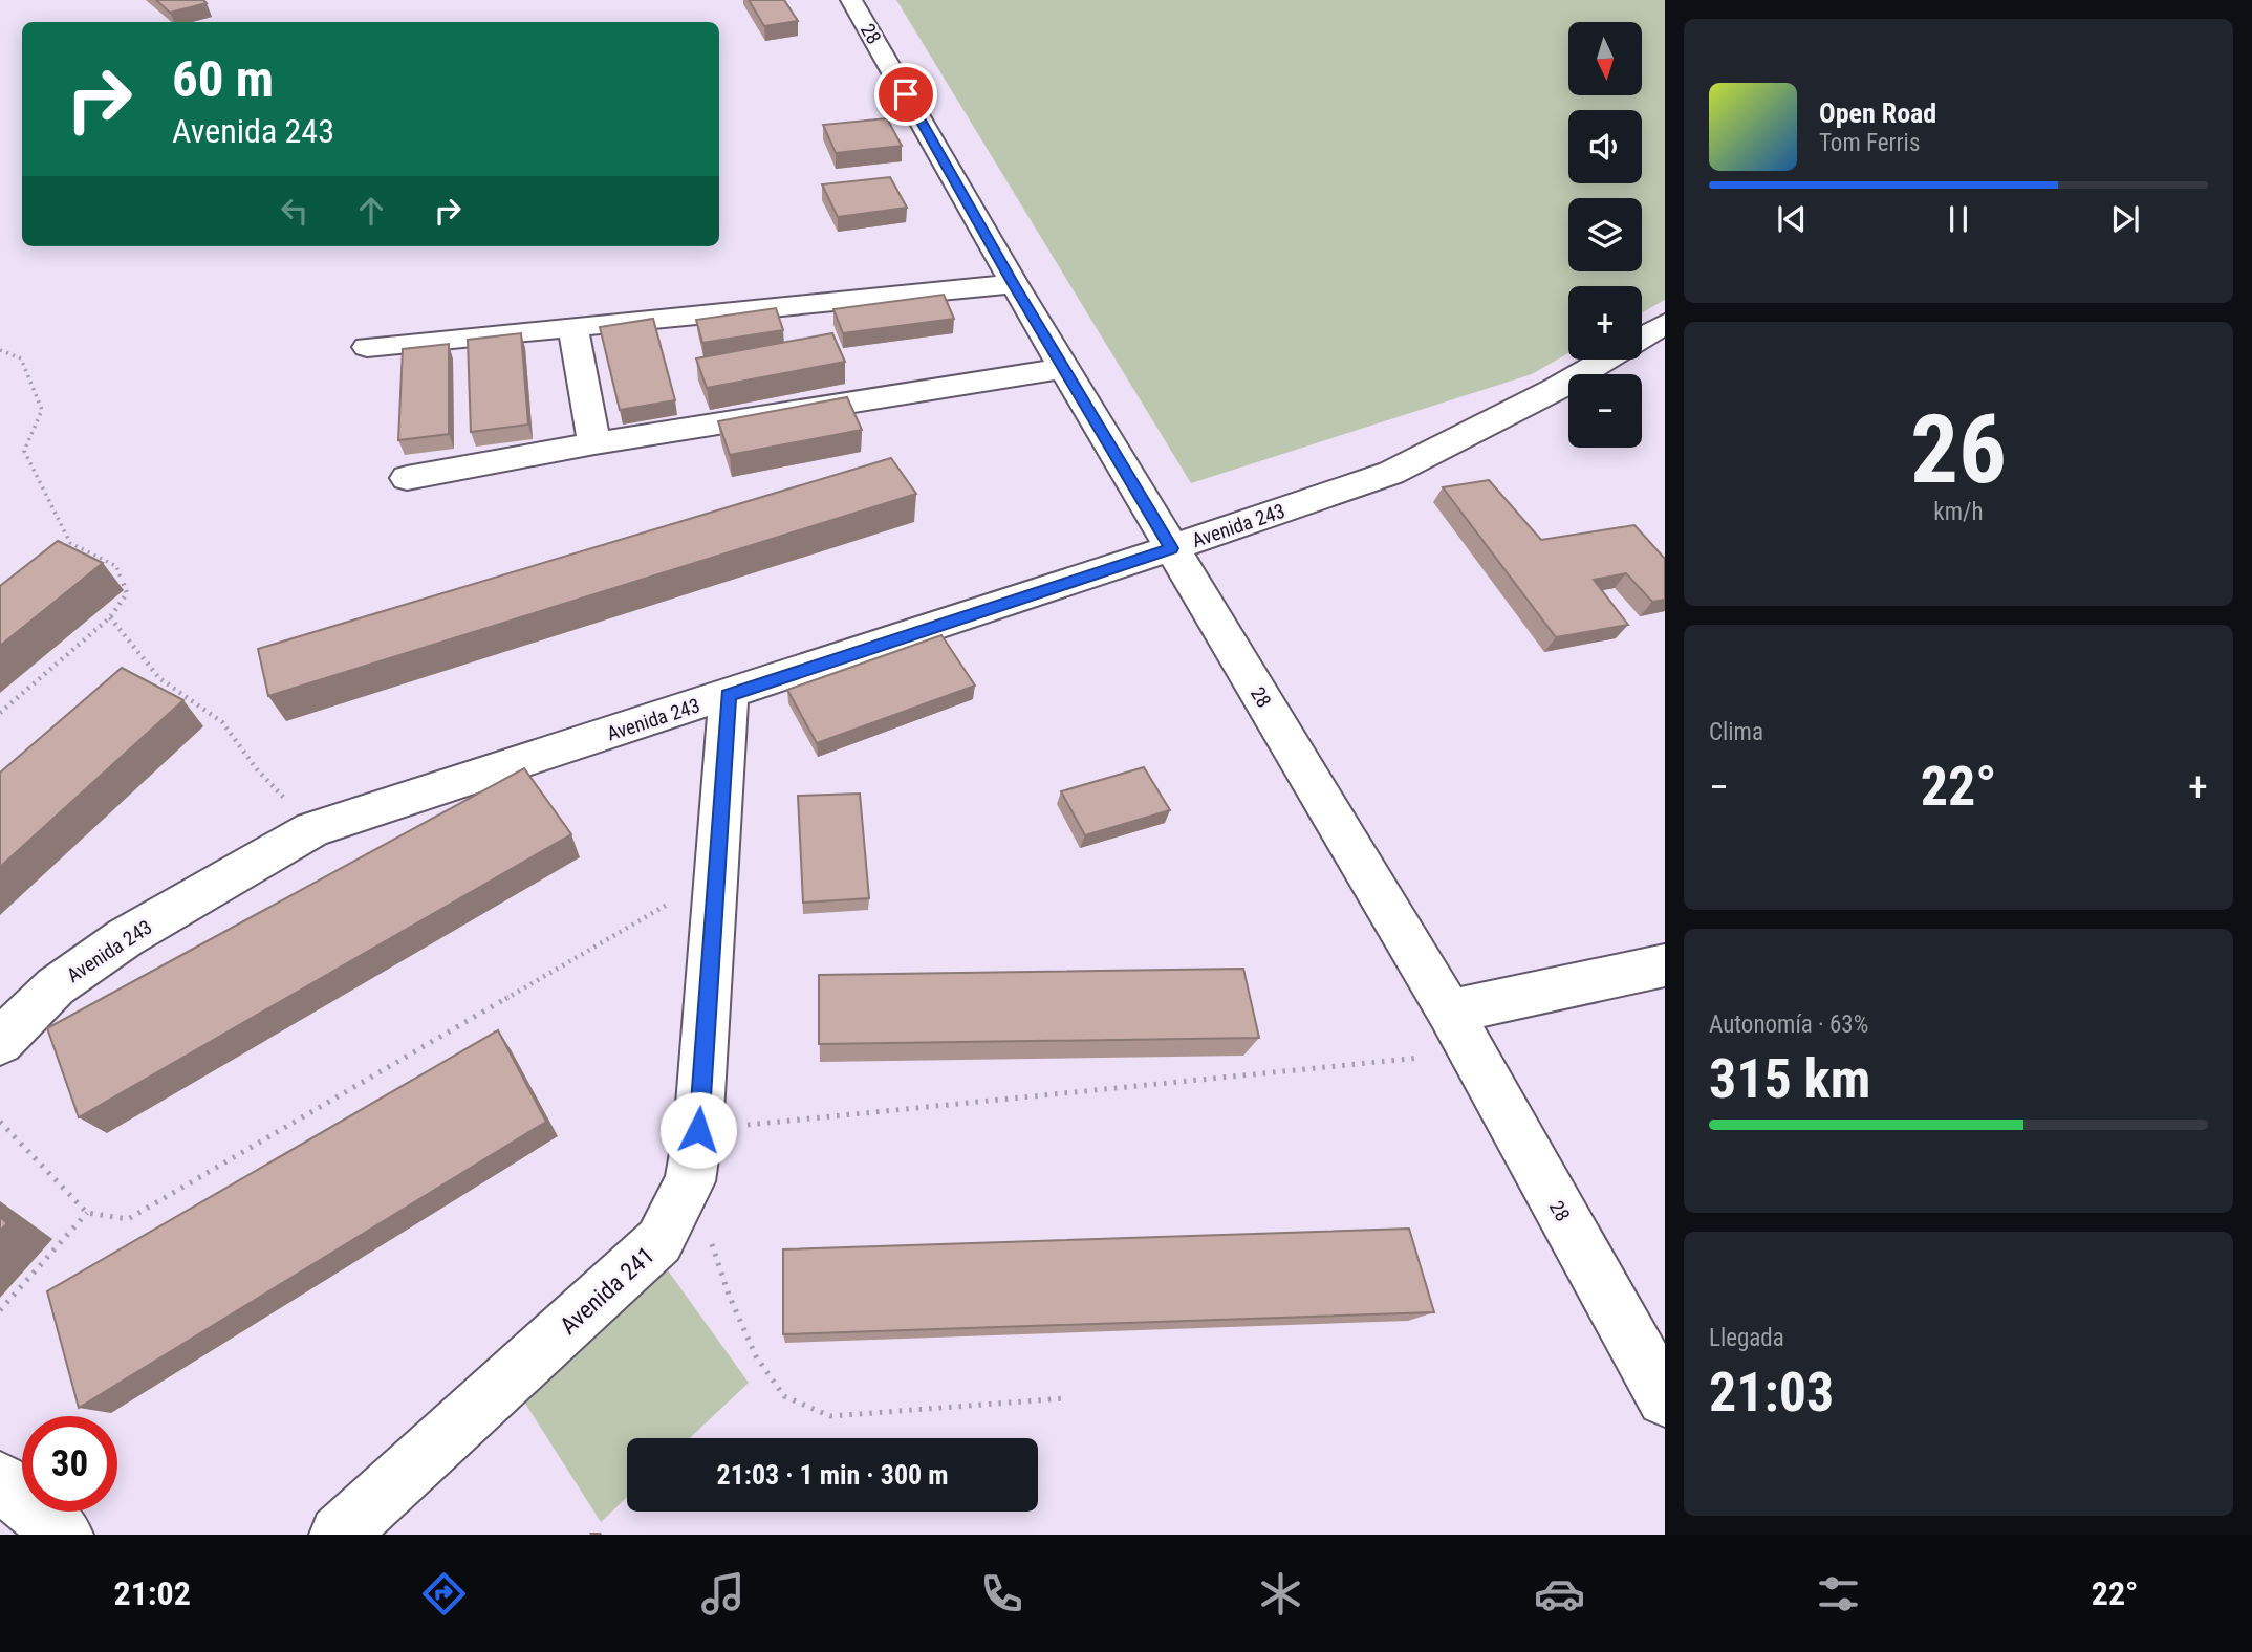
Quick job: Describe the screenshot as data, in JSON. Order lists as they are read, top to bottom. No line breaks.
{"streets":{"street":["28","Avenida 243","Avenida 241"]},"crossings":[["28","Avenida 243"],["Avenida 243","Avenida 241"]],"north":"bottom","page":{"map_buttons":["+","−"],"turn":["60 m","Avenida 243"],"song":["Open Road","Tom Ferris"],"tile":[["26","km/h"],"Clima",["Autonomía · 63%","315 km"],["Llegada","21:03"]],"heat":["−","22°","+"],"limit":"30","trip":"21:03 · 1 min · 300 m","tabs":["21:02","22°"]}}
